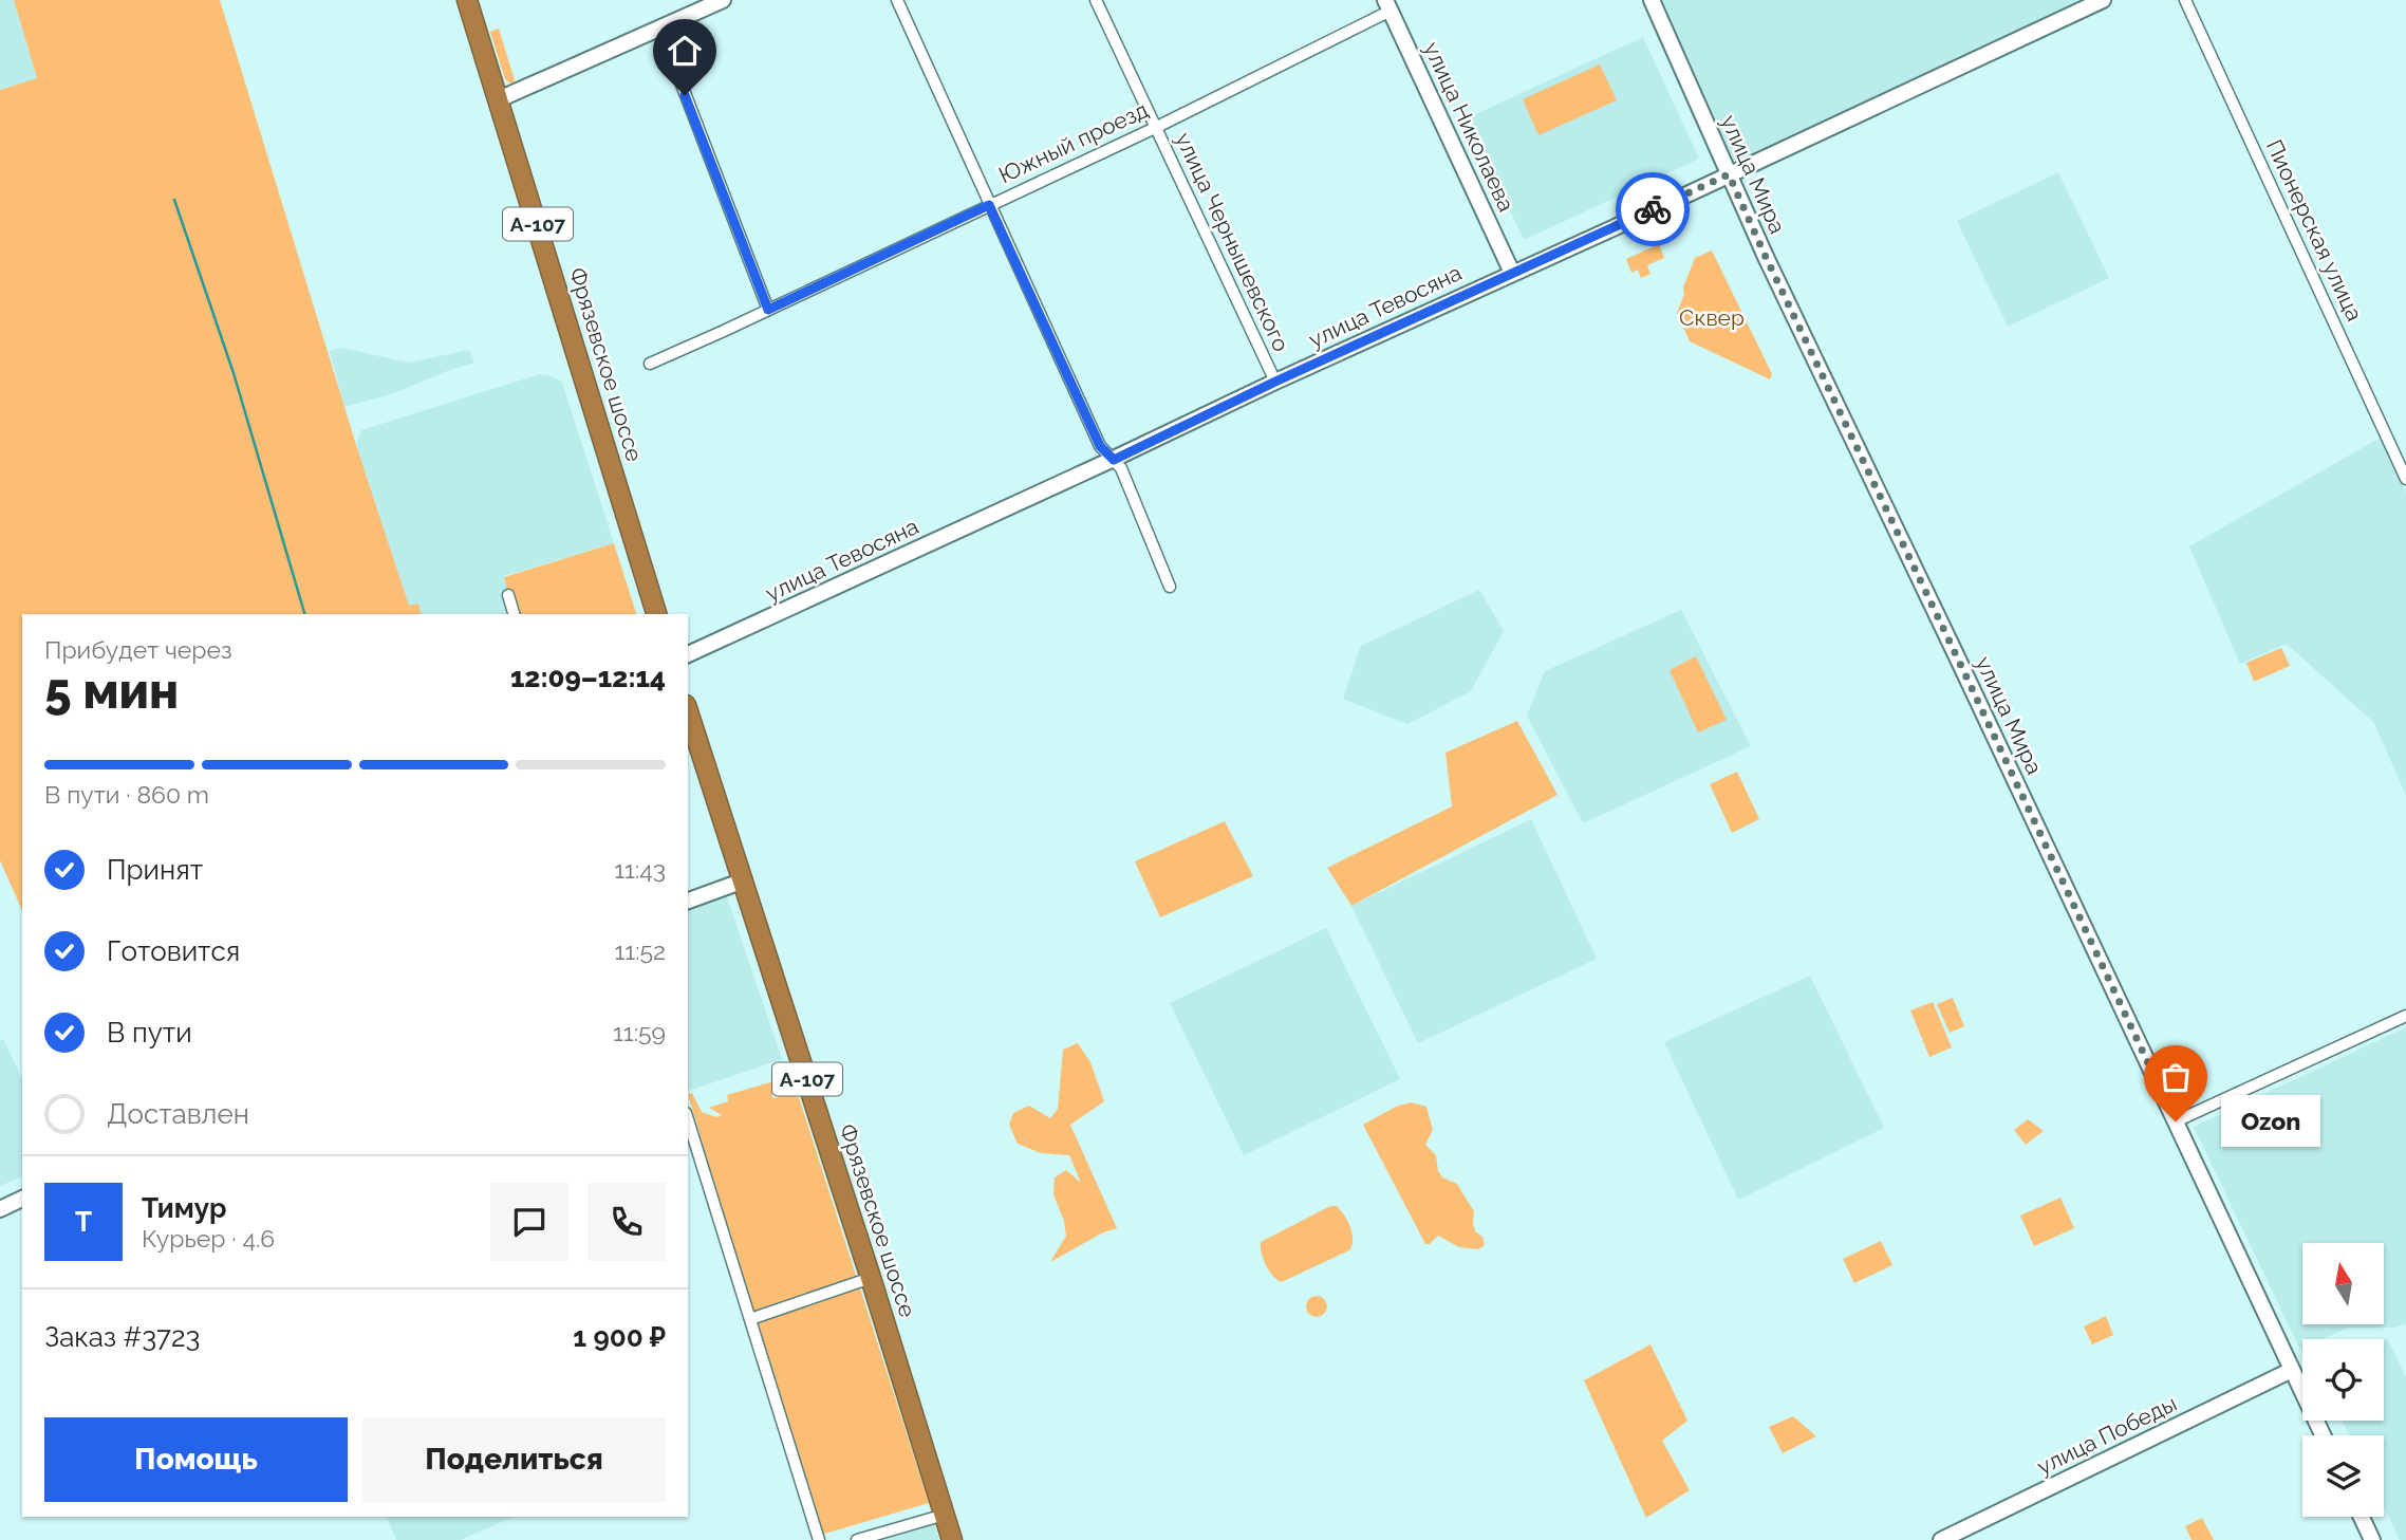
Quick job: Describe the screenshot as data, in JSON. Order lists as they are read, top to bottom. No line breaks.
{"streets":{"highway":["А-107","Фрязевское шоссе"],"main road":["улица Николаева","улица Мира","улица Тевосяна","улица Победы"],"street":["Южный проезд","Пионерская улица","улица Чернышевского"]},"crossings":[["улица Николаева","Южный проезд"],["улица Николаева","улица Тевосяна"],["Южный проезд","улица Чернышевского"],["улица Мира","улица Тевосяна"],["улица Мира","улица Победы"],["улица Чернышевского","улица Тевосяна"]],"parks":["Сквер"],"places":["Ozon"],"north":"top","page":{"heading":["5 мин","Прибудет через","12:09–12:14"],"panel":["Тимур","Курьер · 4.6","Заказ #3723","1 900 ₽"],"bar":"В пути · 860 m","list":[["Принят","11:43"],["Готовится","11:52"],["В пути","11:59"],"Доставлен"],"bubble":"Ozon","round":"Т","buttons":["Помощь","Поделиться"]}}
